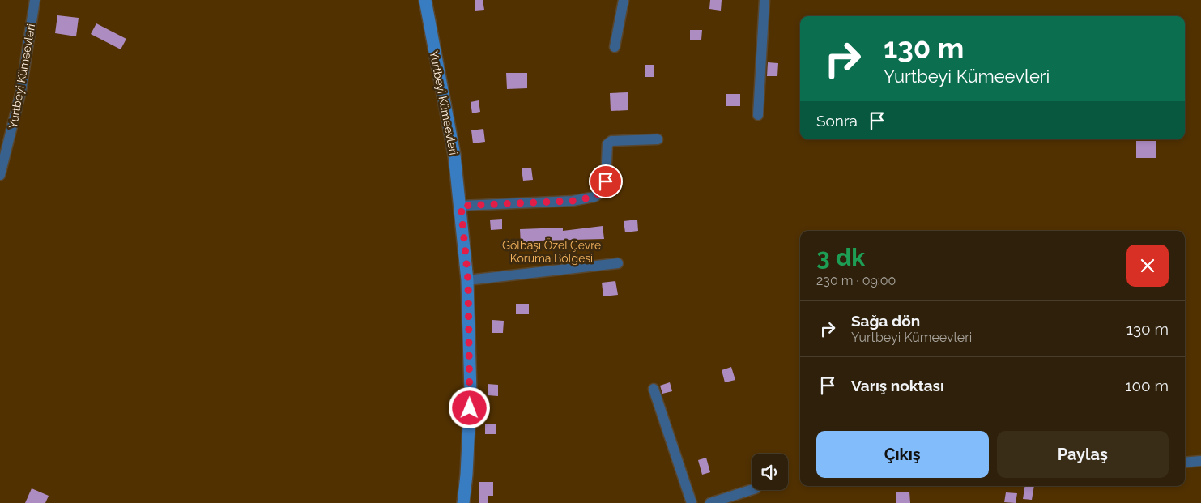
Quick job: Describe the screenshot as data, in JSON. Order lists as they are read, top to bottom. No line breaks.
{"streets":{"street":["Yurtbeyi Kümeevleri"]},"parks":["Gölbaşı Özel Çevre Koruma Bölgesi"],"page":{"turn":["130 m","Yurtbeyi Kümeevleri"],"then":"Sonra","heading":["3 dk","230 m · 09:00"],"list":[{"name":"Sağa dön","note":"Yurtbeyi Kümeevleri","value":"130 m"},{"name":"Varış noktası","value":"100 m"}],"buttons":["Çıkış","Paylaş"]}}
